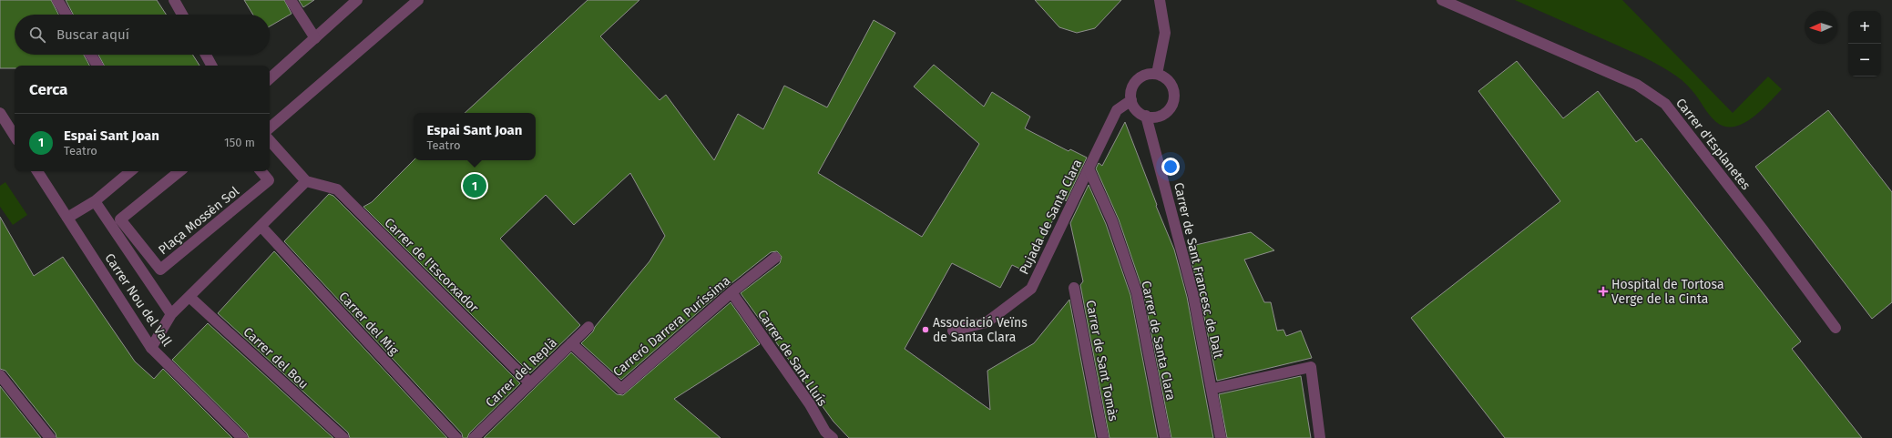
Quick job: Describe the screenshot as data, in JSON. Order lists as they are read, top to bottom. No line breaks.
{"streets":{"street":["Carrer d'Esplanetes","Pujada de Santa Clara","Plaça Mossèn Sol","Carrer de l'Escorxador","Carrer de Sant Francesc de Dalt","Carrer Nou del Vall","Carrer del Mig","Carreró Darrera Puríssima","Carrer de Santa Clara","Carrer del Bou","Carrer de Sant Lluís","Carrer de Sant Tomàs","Carrer del Replà"]},"crossings":[["Pujada de Santa Clara","Carrer de Sant Francesc de Dalt"],["Pujada de Santa Clara","Carrer de Santa Clara"],["Carrer de l'Escorxador","Carrer del Replà"],["Carreró Darrera Puríssima","Carrer de Sant Lluís"],["Carreró Darrera Puríssima","Carrer del Replà"]],"places":{"health":["Hospital de Tortosa Verge de la Cinta"],"other":["Associació Veïns de Santa Clara"]},"north":"left","page":{"map_buttons":["+","−"],"search":"Buscar aquí","heading":"Cerca","popup":["Espai Sant Joan","Teatro"],"list":[{"mark":"1","name":"Espai Sant Joan","note":"Teatro","value":"150 m"}],"pins":"1"}}
